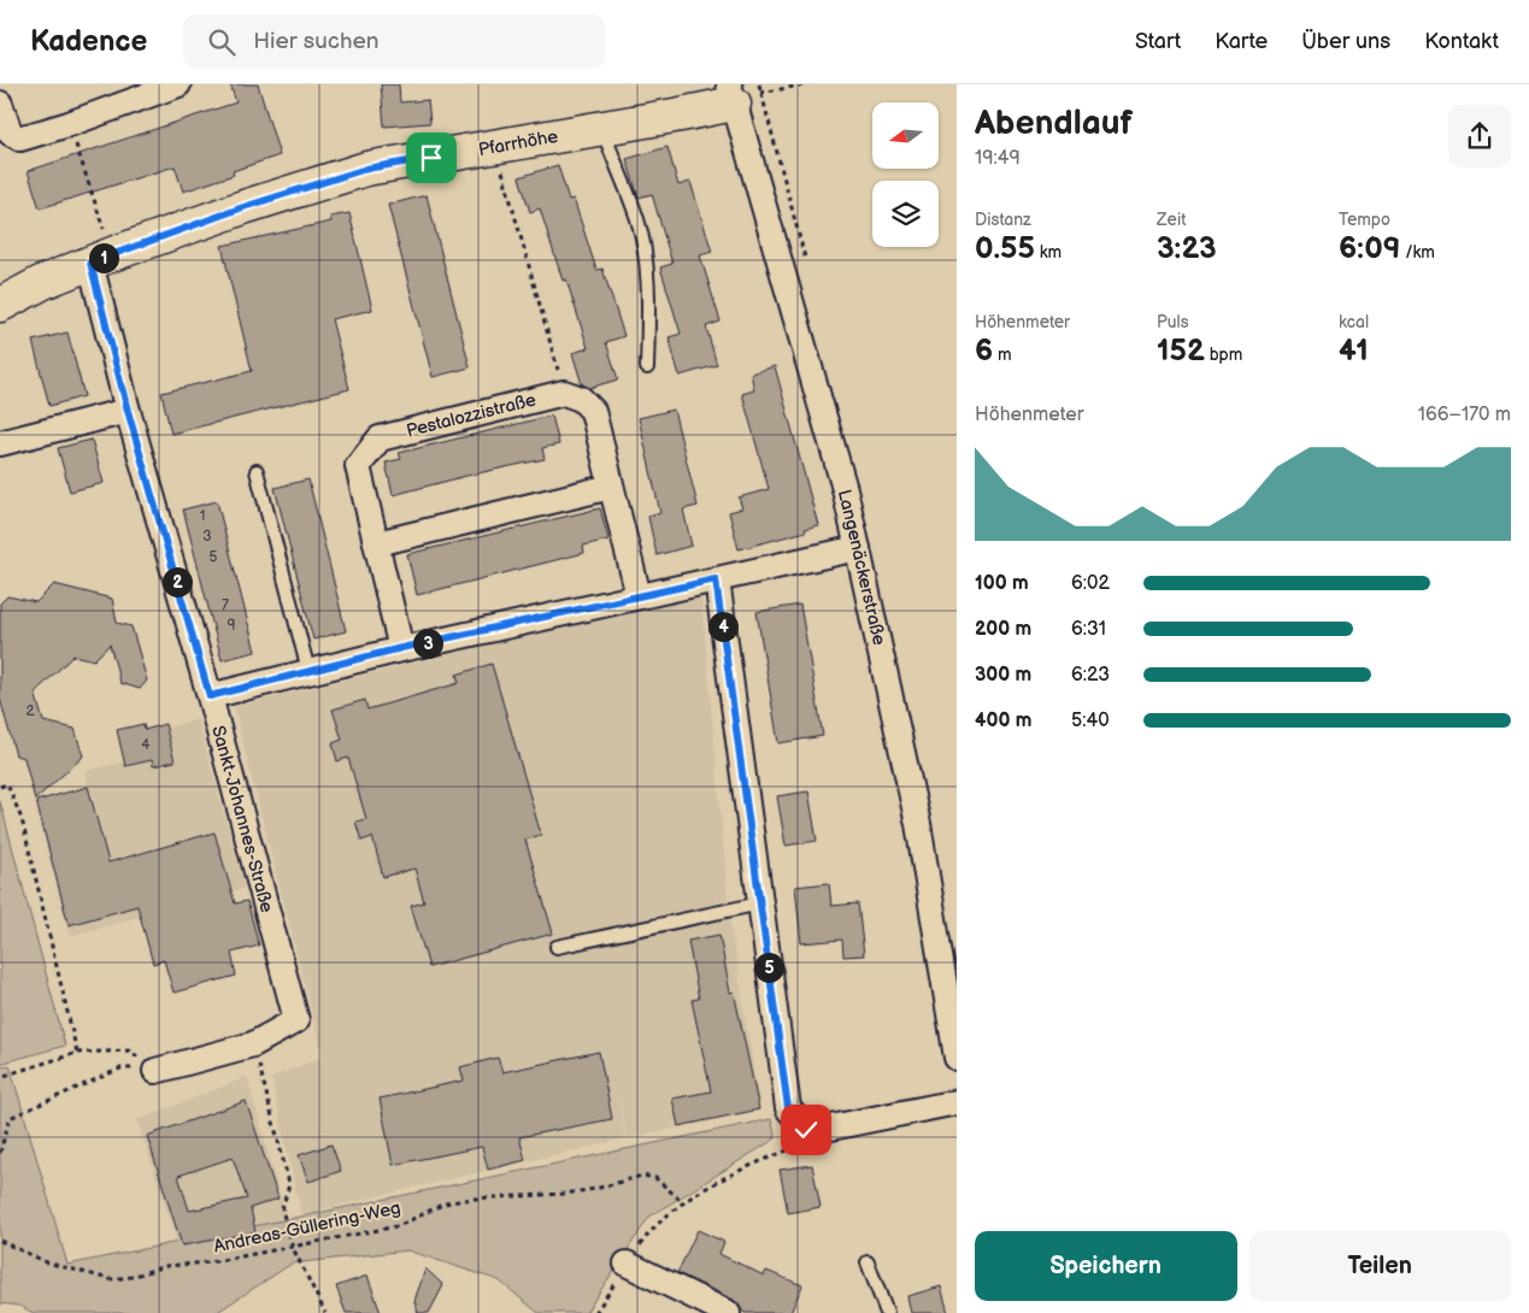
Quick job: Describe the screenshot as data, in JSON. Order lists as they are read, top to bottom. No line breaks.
{"streets":{"street":["Pfarrhöhe","Pestalozzistraße","Langenäckerstraße","Sankt-Johannes-Straße"],"path":["Andreas-Güllering-Weg"]},"crossings":[["Pfarrhöhe","Langenäckerstraße"],["Pfarrhöhe","Sankt-Johannes-Straße"]],"house_numbers":["1","3","5","7","9","2","4"],"north":"left","page":{"header":"Kadence","search":"Hier suchen","nav":["Start","Karte","Über uns","Kontakt"],"heading":["Abendlauf","19:49"],"stats":[["Distanz","0.55 km"],["Zeit","3:23"],["Tempo","6:09 /km"],["Höhenmeter","6 m"],["Puls","152 bpm"],["kcal","41"]],"pins":["1","2","4","3","5"],"chart":["Höhenmeter","166–170 m"],"list":[{"name":"100 m","note":"6:02"},{"name":"200 m","note":"6:31"},{"name":"300 m","note":"6:23"},{"name":"400 m","note":"5:40"}],"buttons":["Speichern","Teilen"]}}
